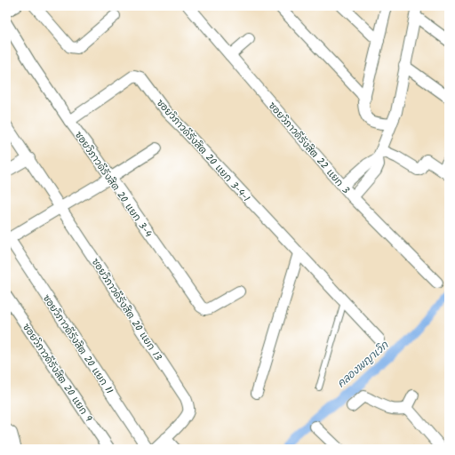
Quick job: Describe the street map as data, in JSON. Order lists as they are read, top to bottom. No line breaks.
{"streets":{"street":["ซอยวิภาวดีรังสิต 22 แยก 3","ซอยวิภาวดีรังสิต 20 แยก 3-4-1","ซอยวิภาวดีรังสิต 20 แยก 3-4","ซอยวิภาวดีรังสิต 20 แยก 13","ซอยวิภาวดีรังสิต 20 แยก 11","ซอยวิภาวดีรังสิต 20 แยก 9"]},"crossings":[["ซอยวิภาวดีรังสิต 20 แยก 3-4-1","ซอยวิภาวดีรังสิต 20 แยก 3-4"]],"water":["คลองพญาเวิก"]}
